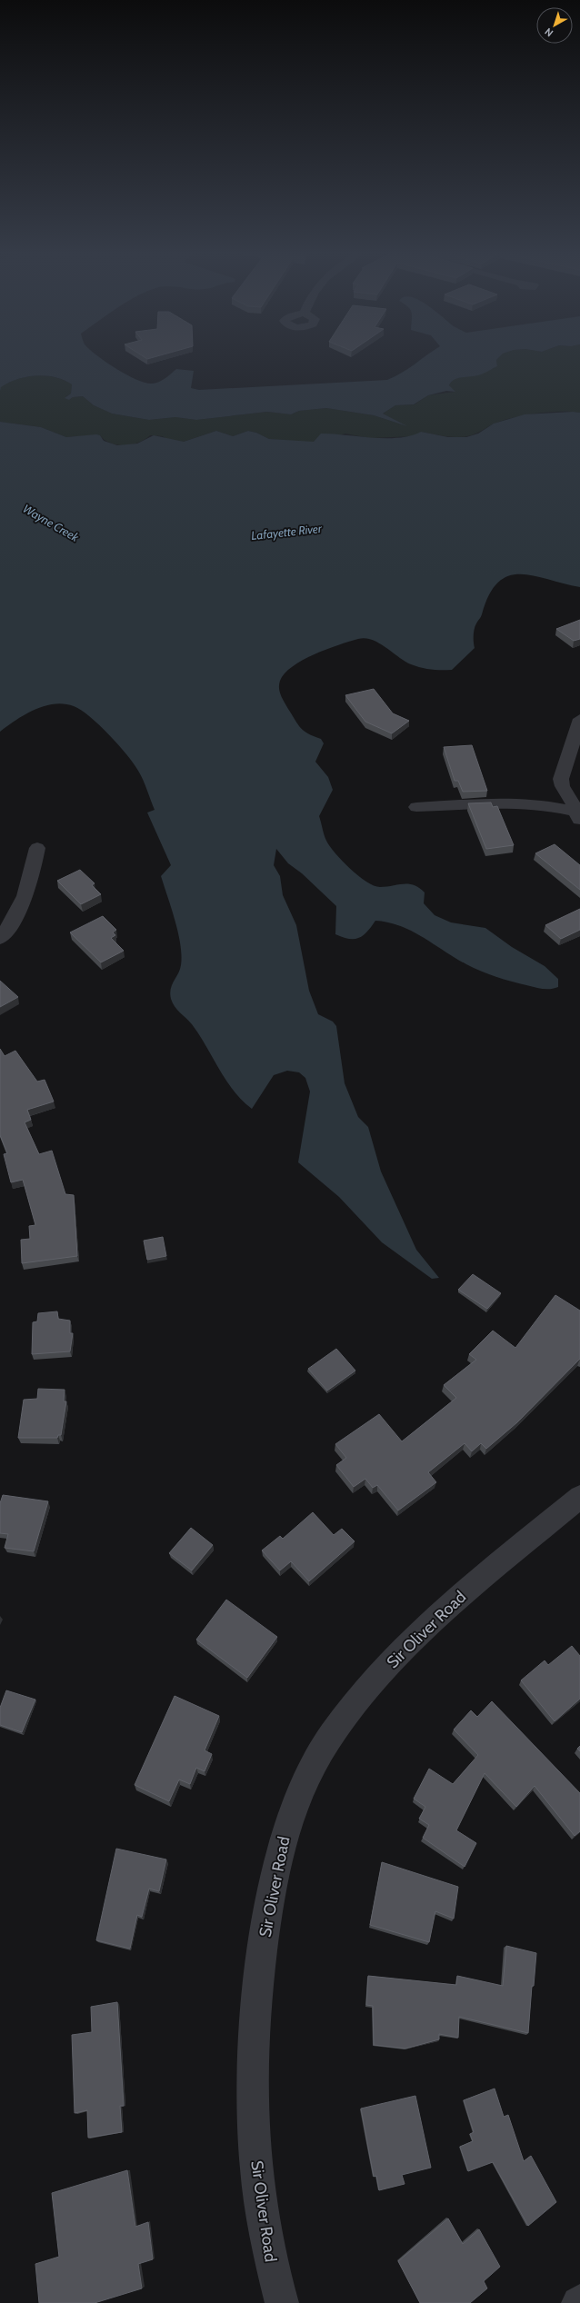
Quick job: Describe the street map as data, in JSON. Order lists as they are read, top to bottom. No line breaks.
{"streets":{"street":["Sir Oliver Road"]},"water":["Wayne Creek","Lafayette River"],"north":"bottom left"}
